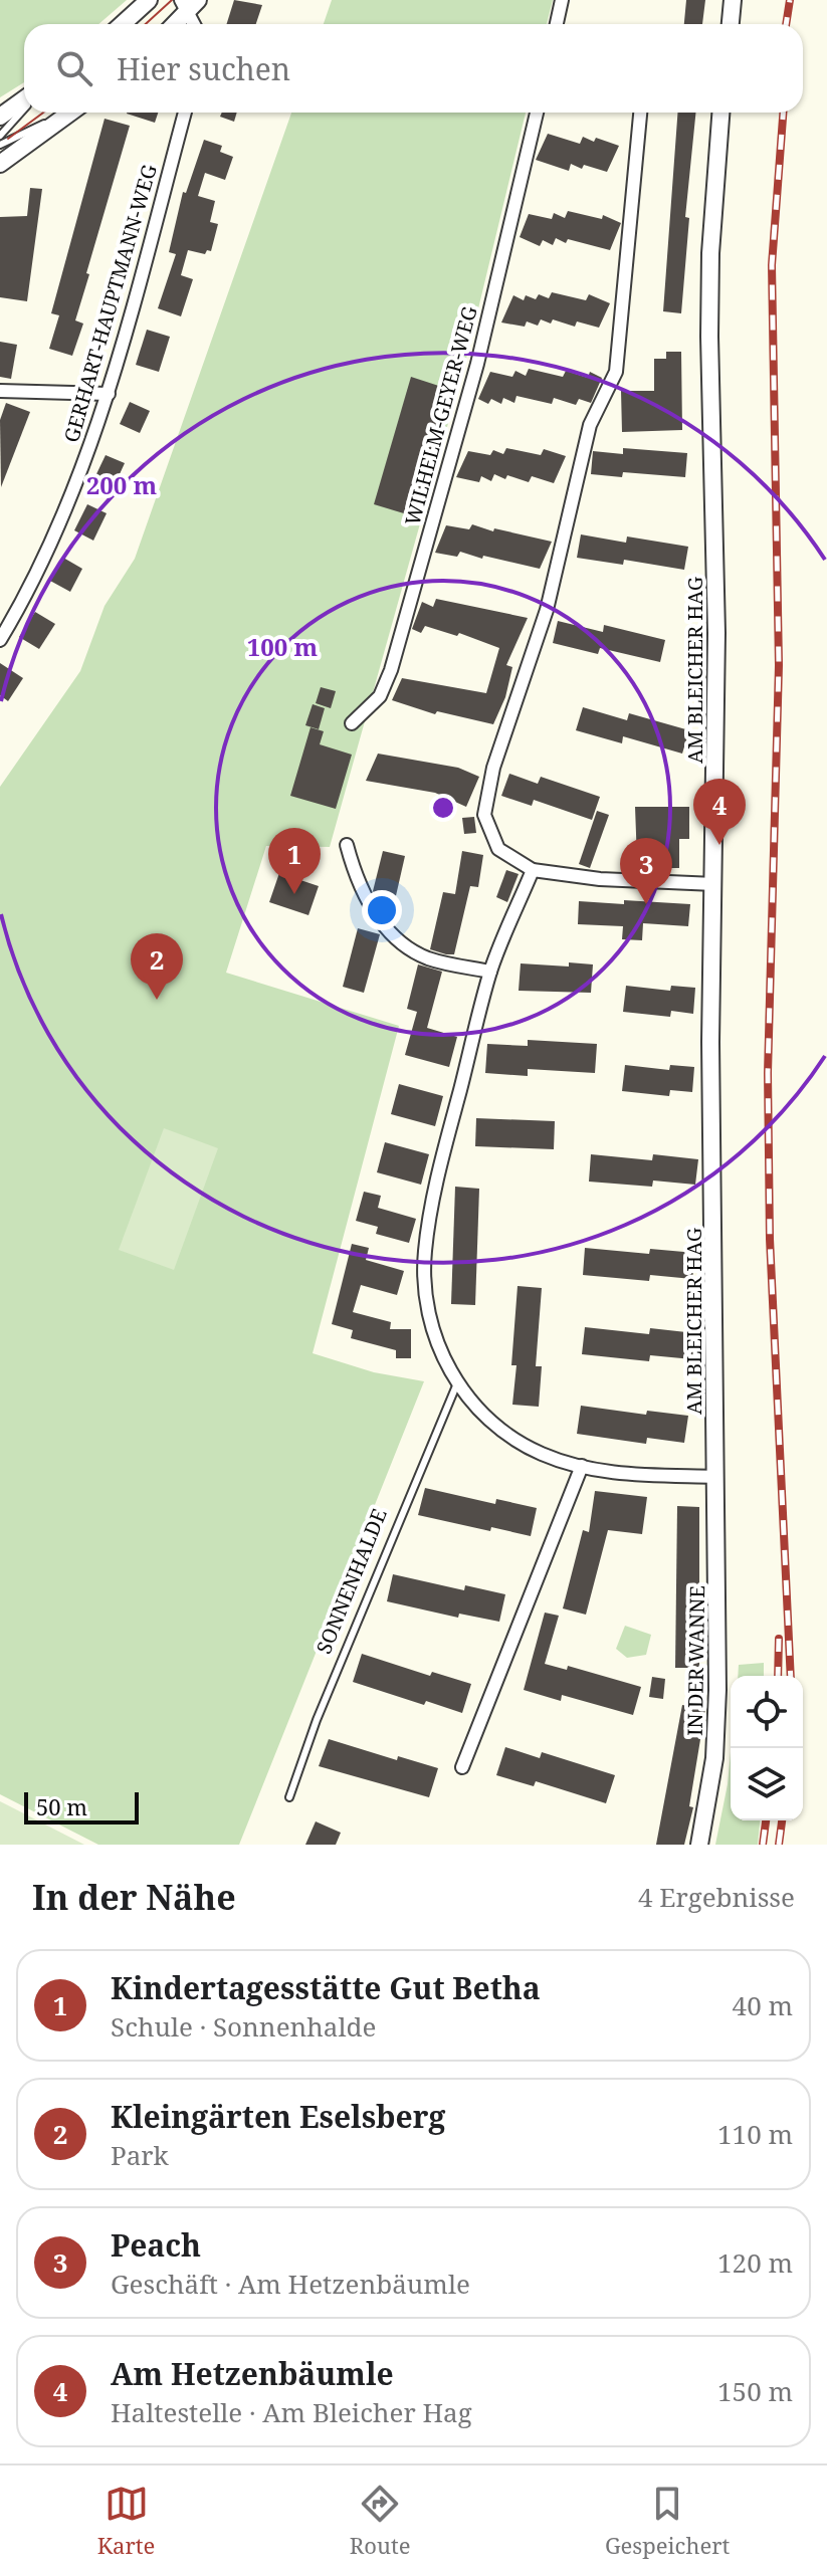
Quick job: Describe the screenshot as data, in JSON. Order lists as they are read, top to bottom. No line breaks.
{"streets":{"street":["GERHART-HAUPTMANN-WEG","WILHELM-GEYER-WEG","AM BLEICHER HAG","IN DER WANNE"],"lane":["SONNENHALDE"]},"crossings":[["AM BLEICHER HAG","IN DER WANNE"]],"scale_bar":"50 m","page":{"search":"Hier suchen","pins":["4","1","3","2"],"scale":"50 m","heading":["In der Nähe","4 Ergebnisse"],"list":[{"mark":"1","name":"Kindertagesstätte Gut Betha","note":"Schule · Sonnenhalde","value":"40 m"},{"mark":"2","name":"Kleingärten Eselsberg","note":"Park","value":"110 m"},{"mark":"3","name":"Peach","note":"Geschäft · Am Hetzenbäumle","value":"120 m"},{"mark":"4","name":"Am Hetzenbäumle","note":"Haltestelle · Am Bleicher Hag","value":"150 m"}],"nav":["Karte","Route","Gespeichert"]},"rings":["200 m","100 m"]}
